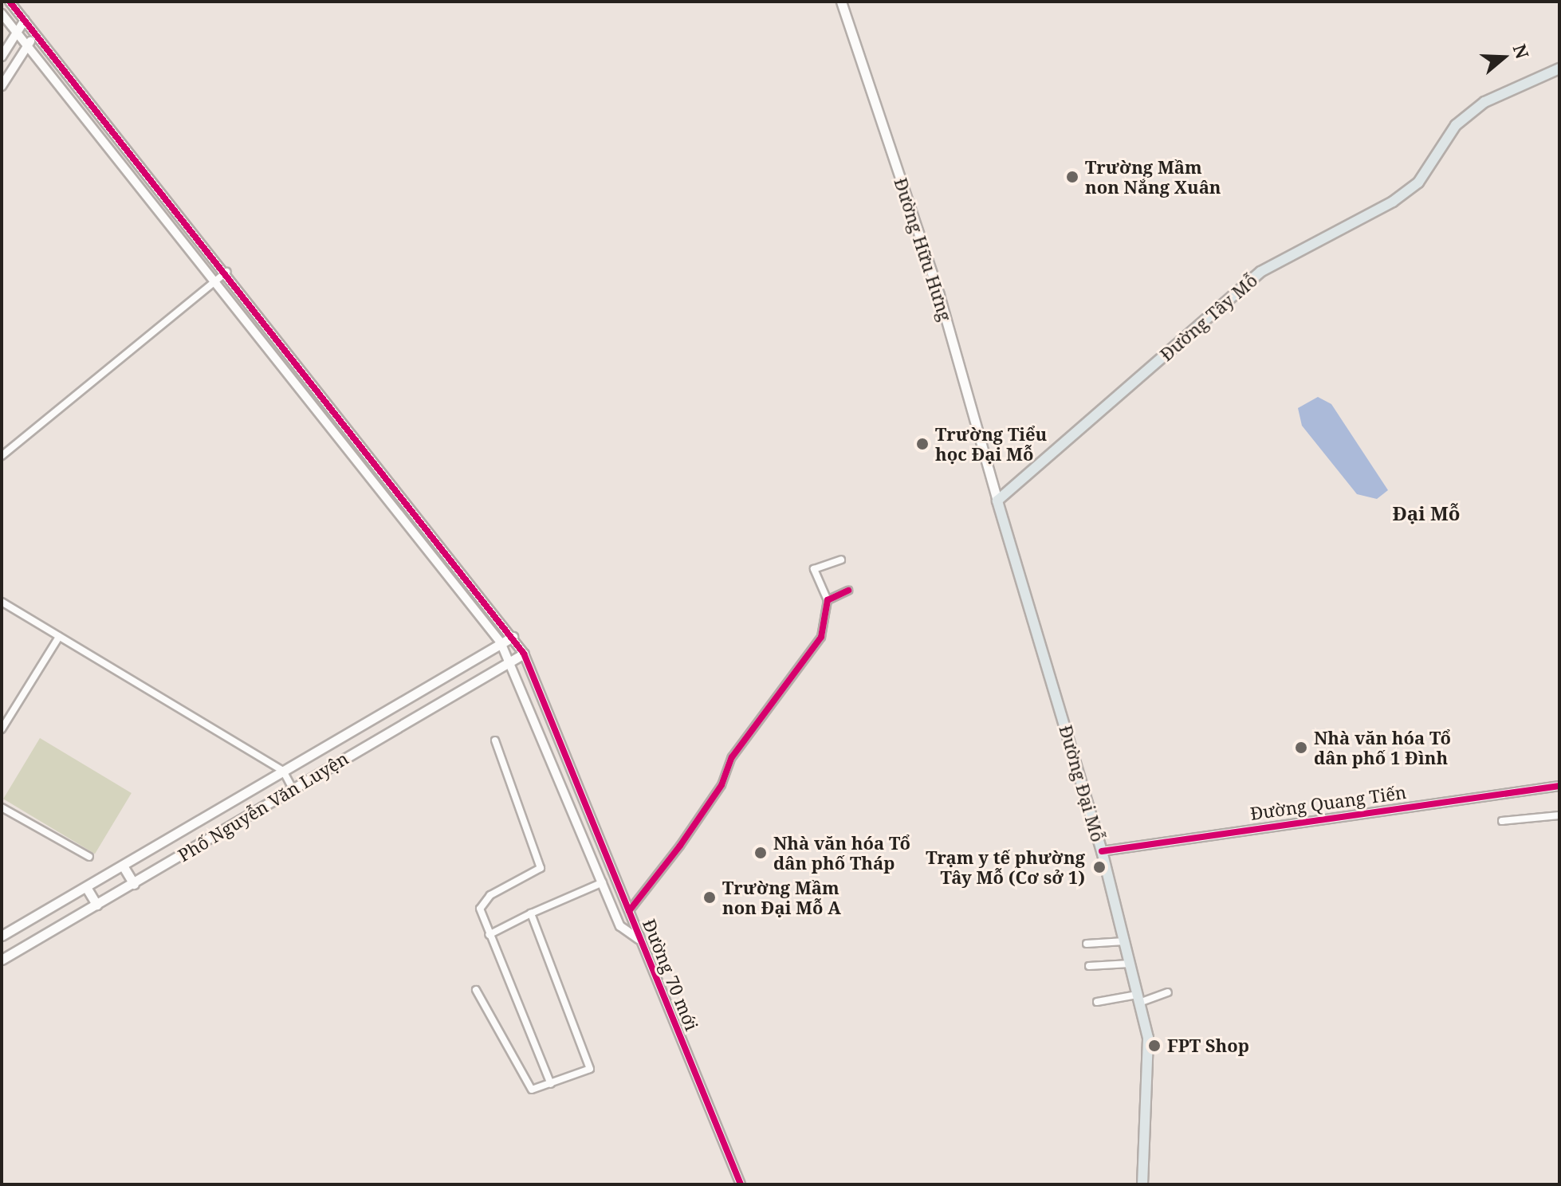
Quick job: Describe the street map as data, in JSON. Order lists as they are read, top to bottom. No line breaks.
{"streets":{"main road":["Đường Hữu Hưng","Đường Tây Mỗ","Đường Đại Mỗ","Phố Nguyễn Văn Luyện"],"street":["Đường Quang Tiến","Đường 70 mới"]},"crossings":[["Đường Hữu Hưng","Đường Tây Mỗ"],["Đường Hữu Hưng","Đường Đại Mỗ"],["Đường Tây Mỗ","Đường Đại Mỗ"],["Đường Đại Mỗ","Đường Quang Tiến"],["Phố Nguyễn Văn Luyện","Đường 70 mới"]],"districts":["Đại Mỗ"],"places":["Trường Mầm non Nắng Xuân","Trường Tiểu học Đại Mỗ","Nhà văn hóa Tổ dân phố 1 Đình","Nhà văn hóa Tổ dân phố Tháp","Trạm y tế phường Tây Mỗ (Cơ sở 1)","Trường Mầm non Đại Mỗ A","FPT Shop"],"north":"right"}
